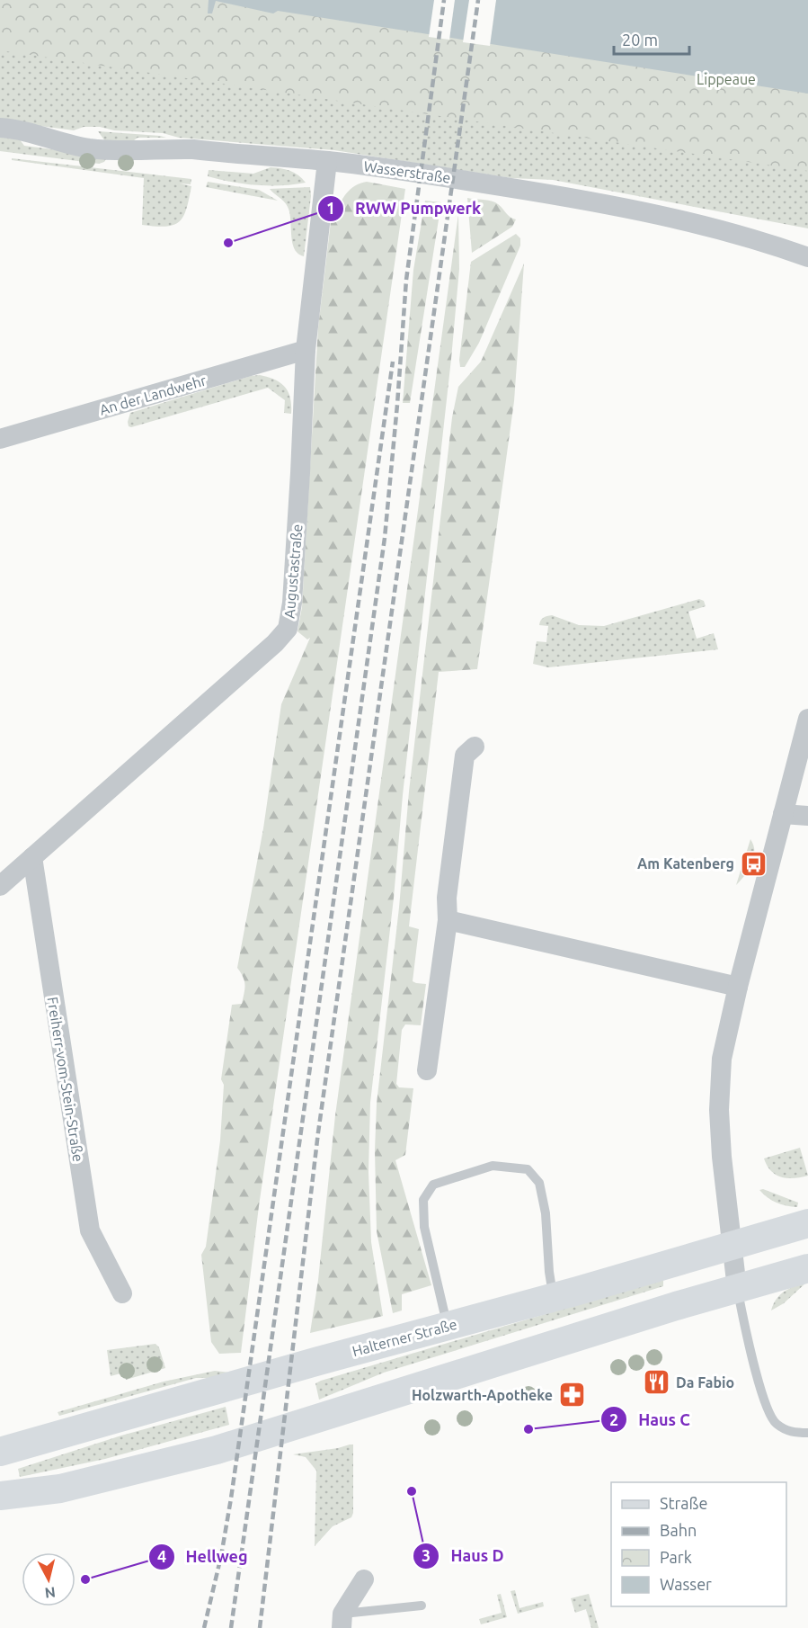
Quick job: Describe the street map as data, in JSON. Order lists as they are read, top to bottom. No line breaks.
{"streets":{"main road":["Halterner Straße"],"street":["Wasserstraße","An der Landwehr","Augustastraße","Freiherr-vom-Stein-Straße"]},"crossings":[["Wasserstraße","Augustastraße"],["An der Landwehr","Augustastraße"],["Augustastraße","Freiherr-vom-Stein-Straße"]],"parks":["Lippeaue"],"places":{"other":["RWW Pumpwerk","Haus C","Haus D","Hellweg"],"bus stop":["Am Katenberg"],"restaurant":["Da Fabio"],"pharmacy":["Holzwarth-Apotheke"]},"legend":["Straße","Bahn","Park","Wasser"],"scale_bar":"20 m","north":"bottom"}
